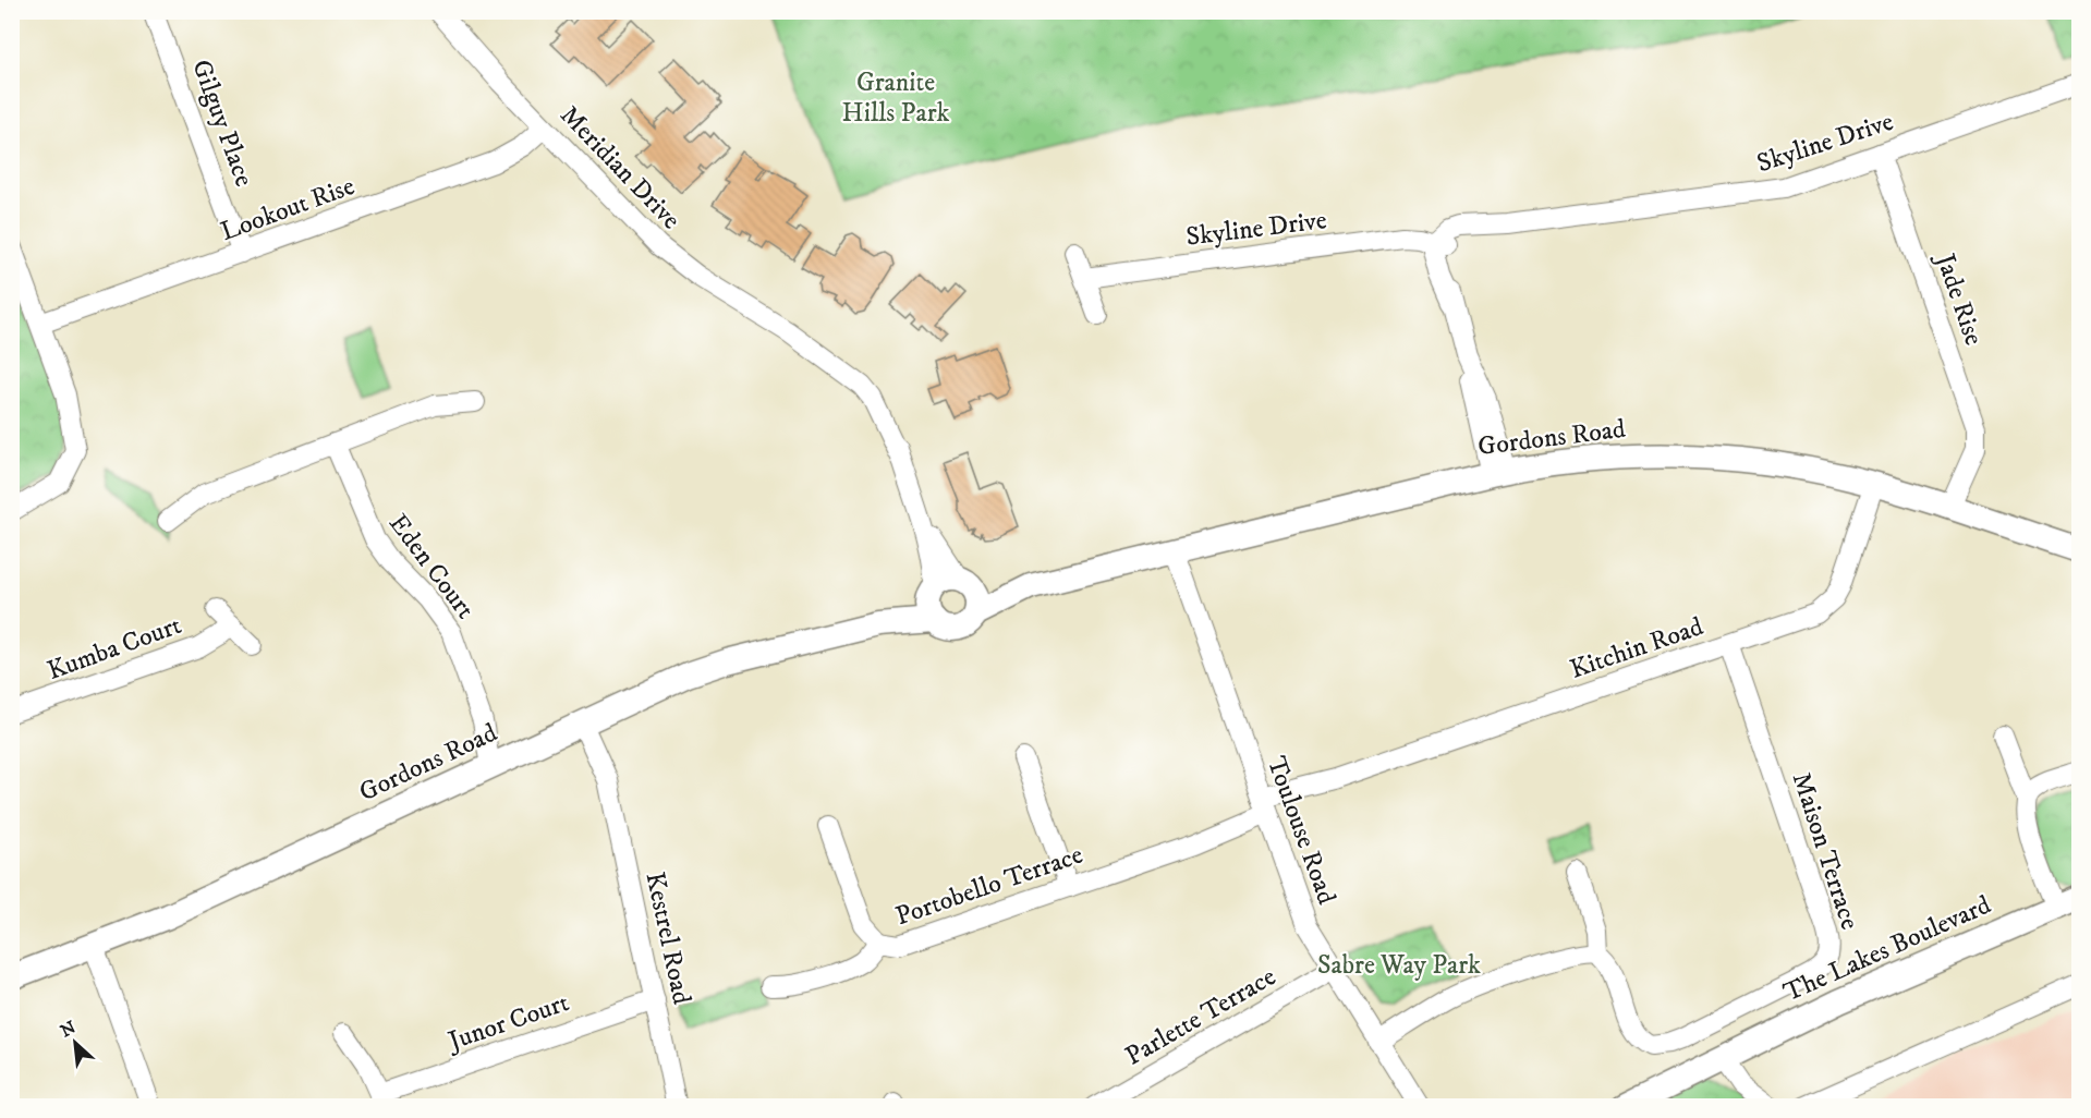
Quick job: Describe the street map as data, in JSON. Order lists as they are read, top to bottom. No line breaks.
{"streets":{"street":["Gilguy Place","Skyline Drive","Meridian Drive","Lookout Rise","Jade Rise","Gordons Road","Eden Court","Kumba Court","Kitchin Road","Toulouse Road","Maison Terrace","Portobello Terrace","Kestrel Road","The Lakes Boulevard","Parlette Terrace","Junor Court"]},"crossings":[["Gilguy Place","Lookout Rise"],["Skyline Drive","Jade Rise"],["Meridian Drive","Lookout Rise"],["Meridian Drive","Gordons Road"],["Jade Rise","Gordons Road"],["Gordons Road","Eden Court"],["Gordons Road","Kitchin Road"],["Gordons Road","Toulouse Road"],["Gordons Road","Kestrel Road"],["Kitchin Road","Toulouse Road"],["Kitchin Road","Maison Terrace"],["Kitchin Road","Portobello Terrace"],["Toulouse Road","Portobello Terrace"],["Toulouse Road","Parlette Terrace"],["Kestrel Road","Junor Court"]],"parks":["Granite Hills Park","Sabre Way Park"],"north":"top left"}
